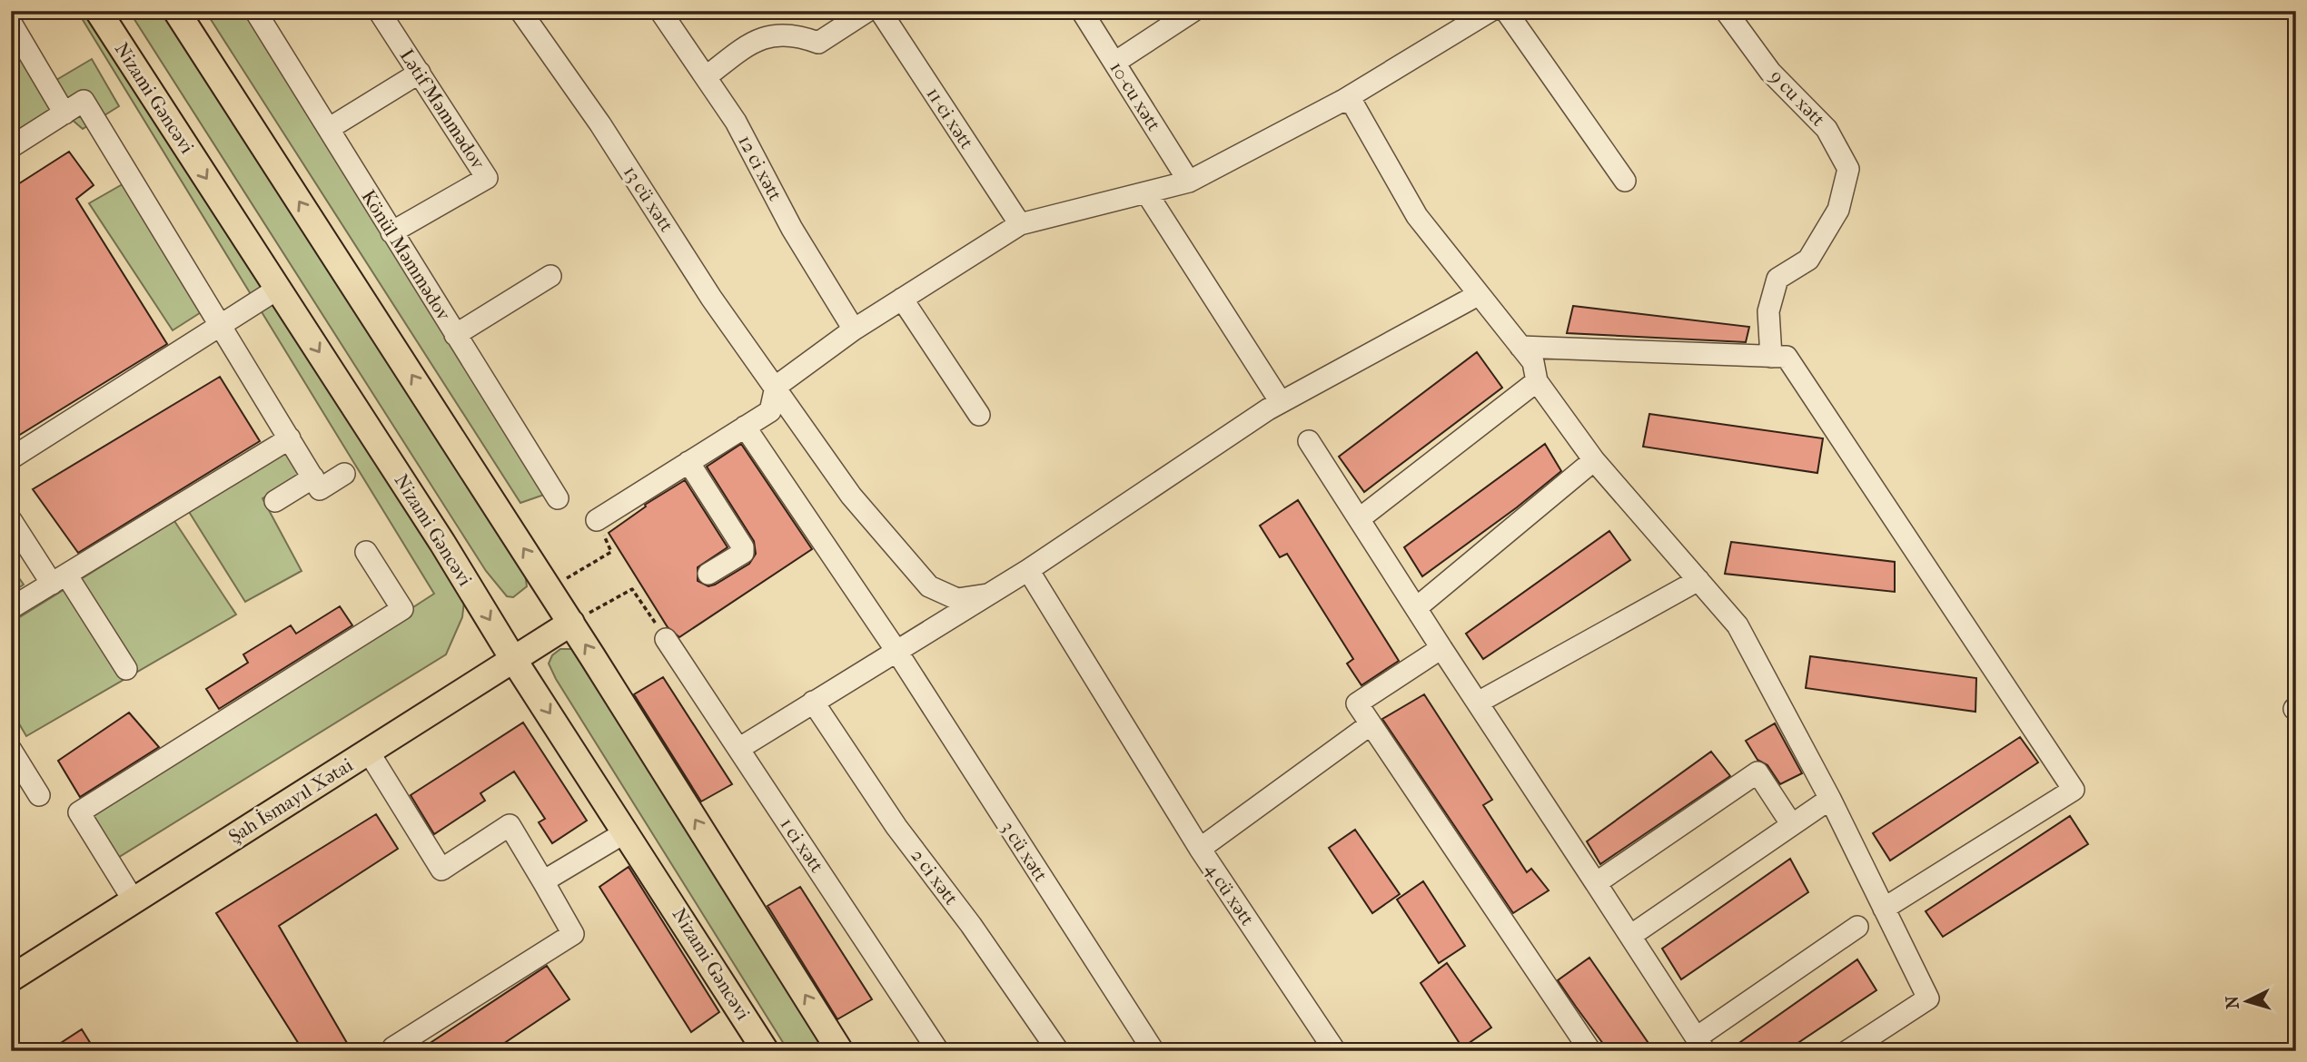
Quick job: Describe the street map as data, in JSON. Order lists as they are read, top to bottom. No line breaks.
{"streets":{"main road":["Nizami Gəncəvi","Şah İsmayıl Xətai"],"street":["10-cu xətt","9 cu xətt","Lətif Məmmədov","11-ci xətt","12 ci xətt","13 cü xətt","Könül Məmmədov","1 ci xətt","3 cü xətt","2 ci xətt","4 cü xətt"]},"crossings":[["Nizami Gəncəvi","Şah İsmayıl Xətai"],["Lətif Məmmədov","Könül Məmmədov"]],"north":"left"}
